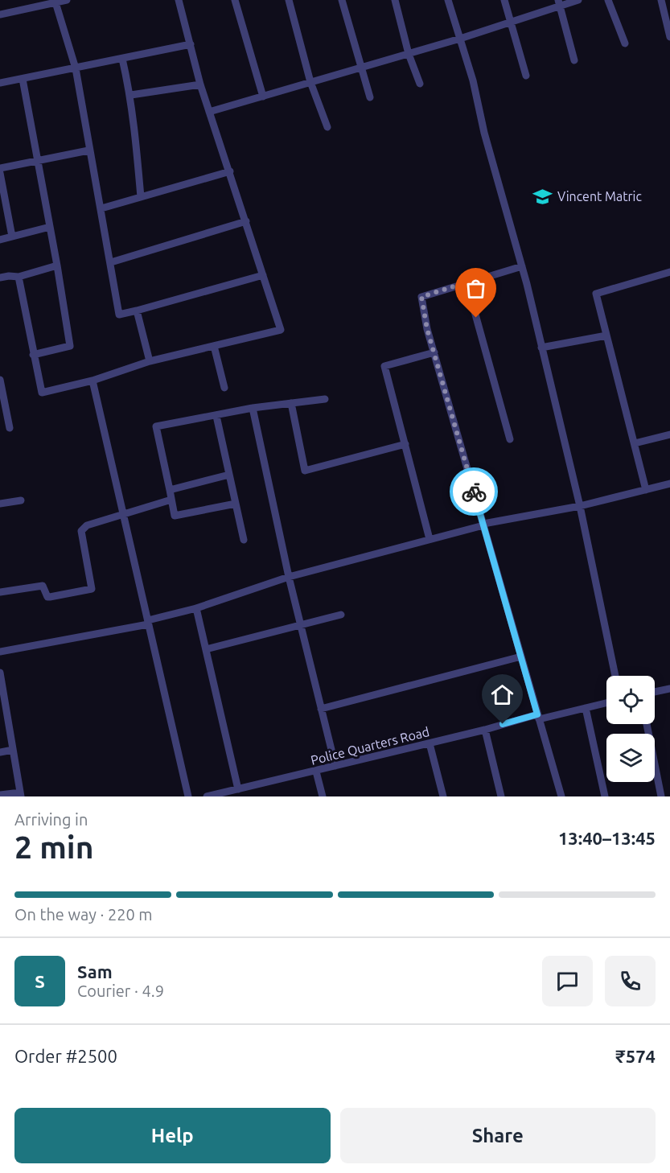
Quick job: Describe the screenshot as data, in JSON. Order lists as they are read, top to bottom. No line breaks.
{"streets":{"street":["Police Quarters Road"]},"places":{"school or university":["Vincent Matric"]},"page":{"heading":["2 min","Arriving in","13:40–13:45"],"panel":["Sam","Courier · 4.9","Order #2500","₹574"],"bar":"On the way · 220 m","round":"S","buttons":["Help","Share"]}}
